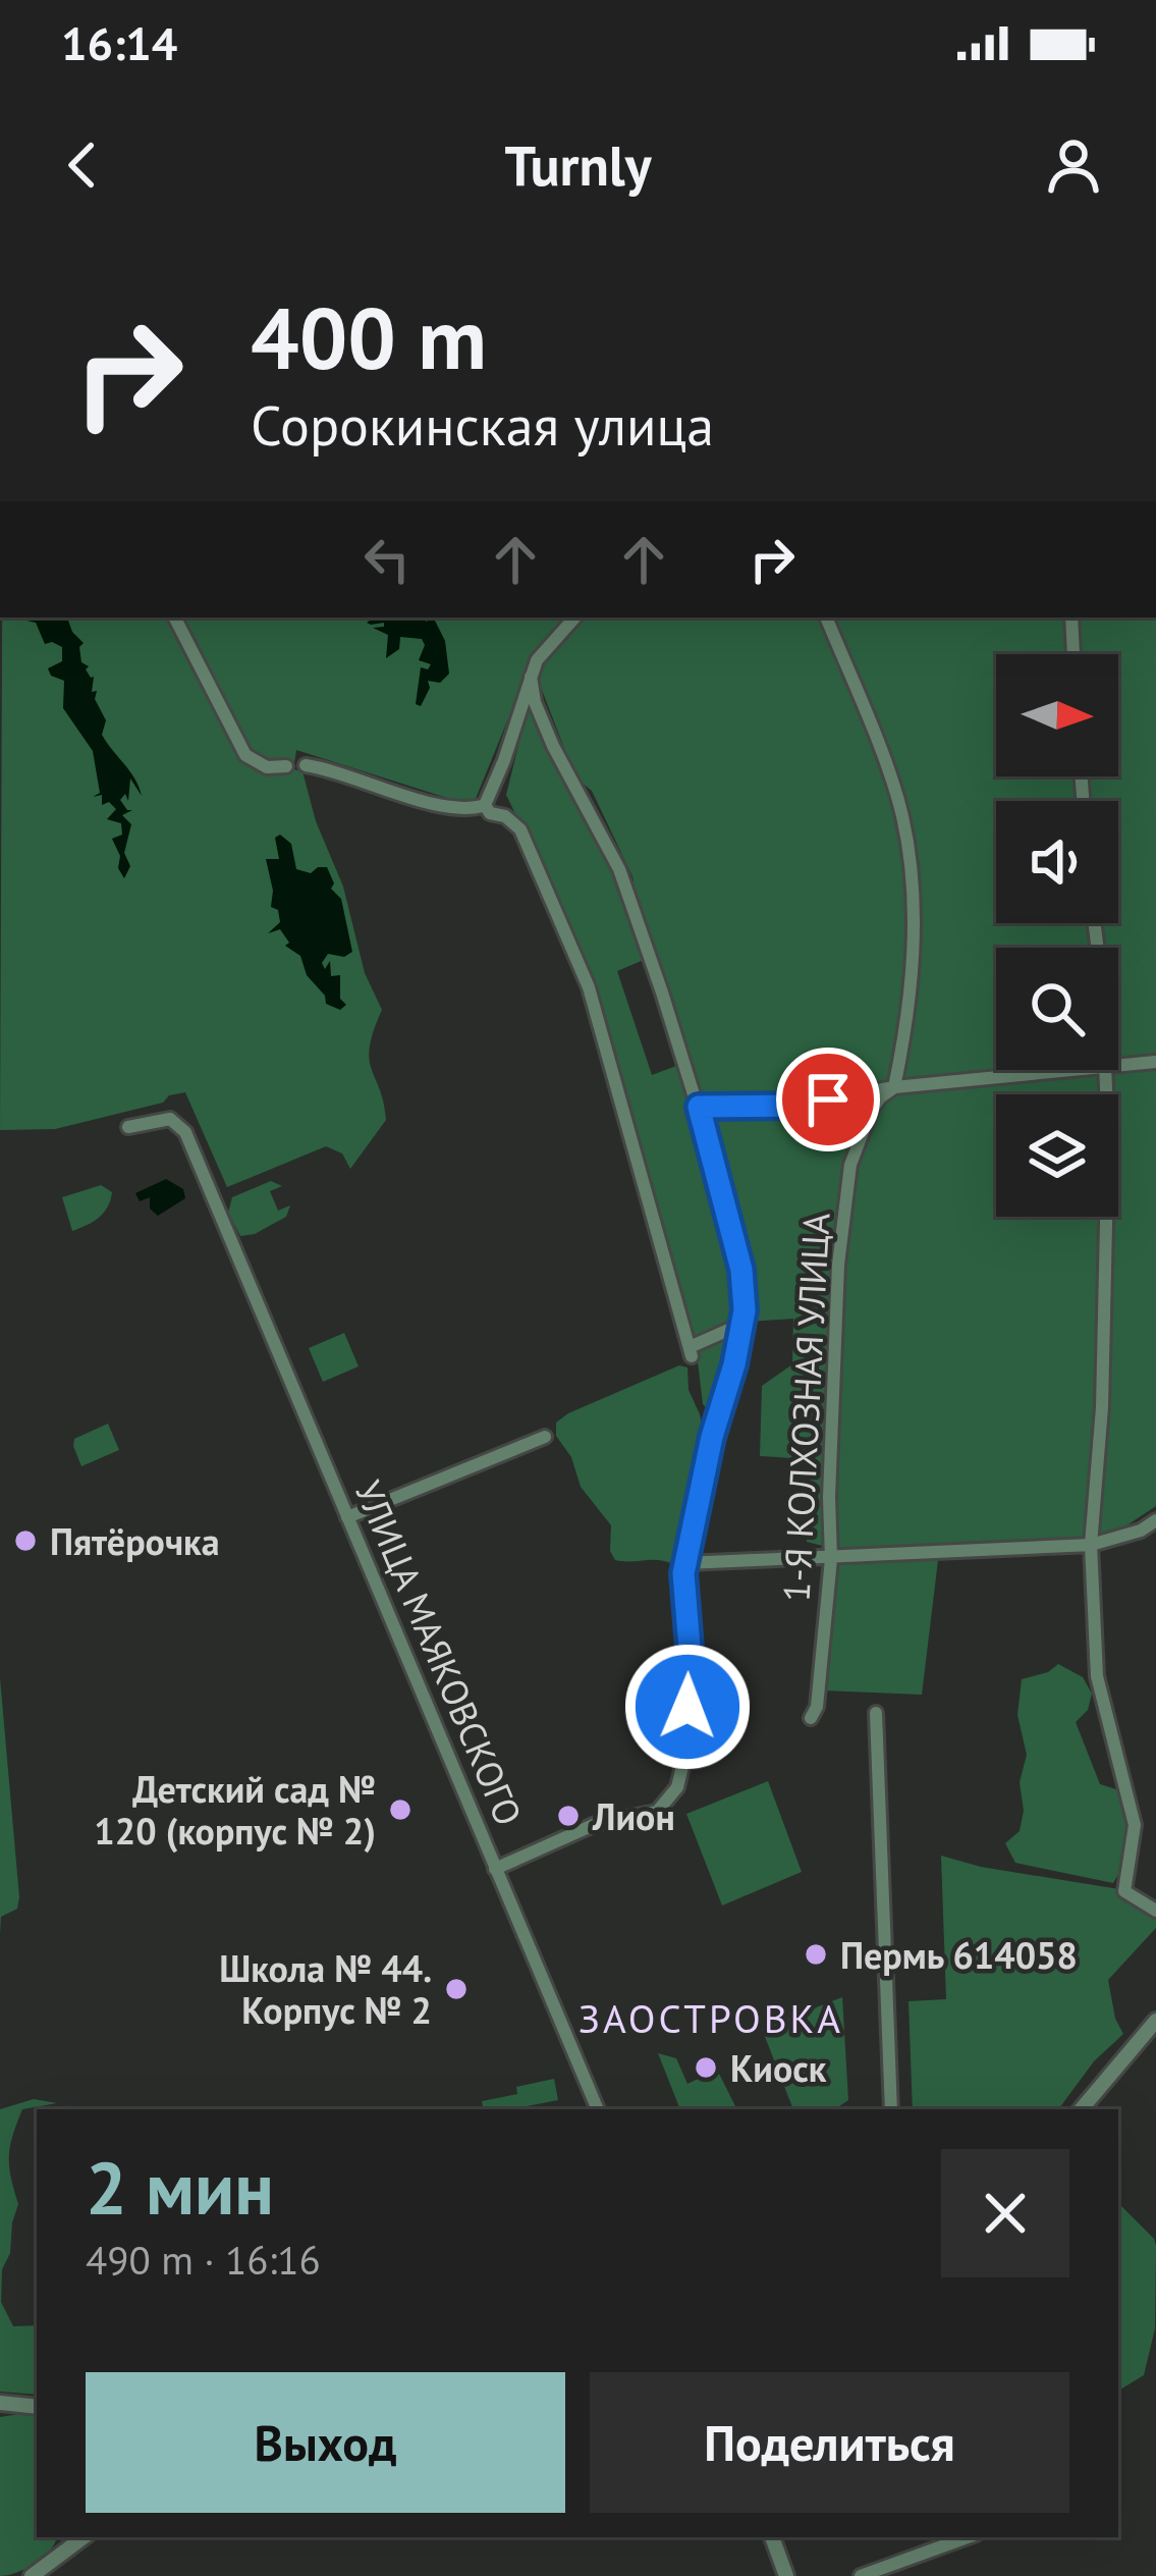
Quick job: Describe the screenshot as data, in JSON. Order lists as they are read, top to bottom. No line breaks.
{"streets":{"street":["1-Я КОЛХОЗНАЯ УЛИЦА","УЛИЦА МАЯКОВСКОГО"]},"districts":["ЗАОСТРОВКА"],"places":["Пятёрочка","Детский сад № 120 (корпус № 2)","Лион","Пермь 614058","Школа № 44. Корпус № 2","Киоск"],"north":"right","page":{"status":"16:14","header":"Turnly","turn":["400 m","Сорокинская улица"],"heading":["2 мин","490 m · 16:16"],"buttons":["Выход","Поделиться"]}}
